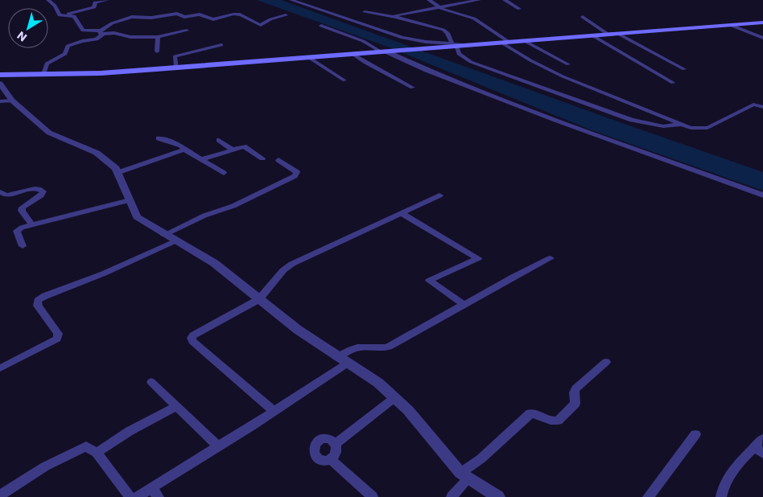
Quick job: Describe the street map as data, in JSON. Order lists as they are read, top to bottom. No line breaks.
{"north":"bottom left"}
